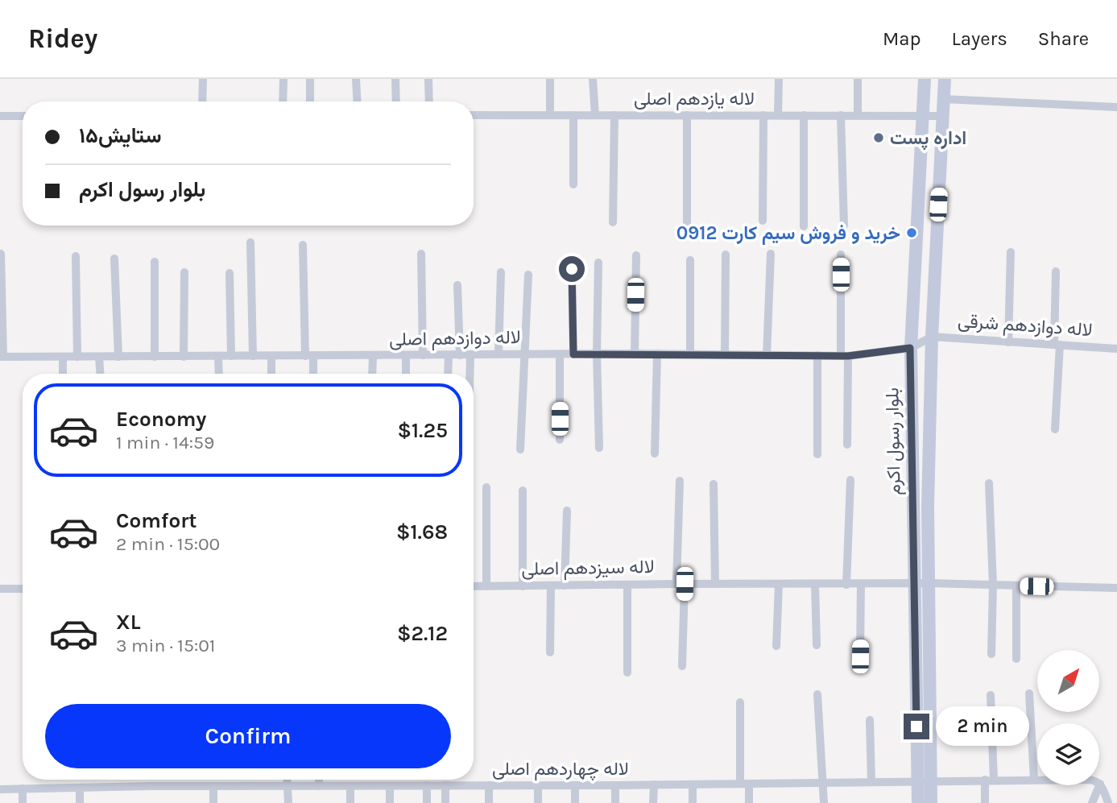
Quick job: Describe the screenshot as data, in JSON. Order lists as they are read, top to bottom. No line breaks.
{"streets":{"main road":["بلوار رسول اکرم"],"street":["لاله یازدهم اصلی","لاله دوازدهم شرقی","لاله دوازدهم اصلی","لاله سیزدهم اصلی","لاله چهاردهم اصلی"]},"crossings":[["لاله یازدهم اصلی","بلوار رسول اکرم"],["لاله دوازدهم شرقی","بلوار رسول اکرم"],["لاله دوازدهم اصلی","بلوار رسول اکرم"],["بلوار رسول اکرم","لاله سیزدهم اصلی"],["بلوار رسول اکرم","لاله چهاردهم اصلی"]],"places":["اداره پست","خرید و فروش سیم کارت 0912"],"north":"top right","page":{"header":"Ridey","nav":["Map","Layers","Share"],"banner":["ستایش۱۵","بلوار رسول اکرم"],"list":[{"name":"Economy","note":"1 min · 14:59","value":"$1.25"},{"name":"Comfort","note":"2 min · 15:00","value":"$1.68"},{"name":"XL","note":"3 min · 15:01","value":"$2.12"}],"buttons":"Confirm","bubble":"2 min"}}
